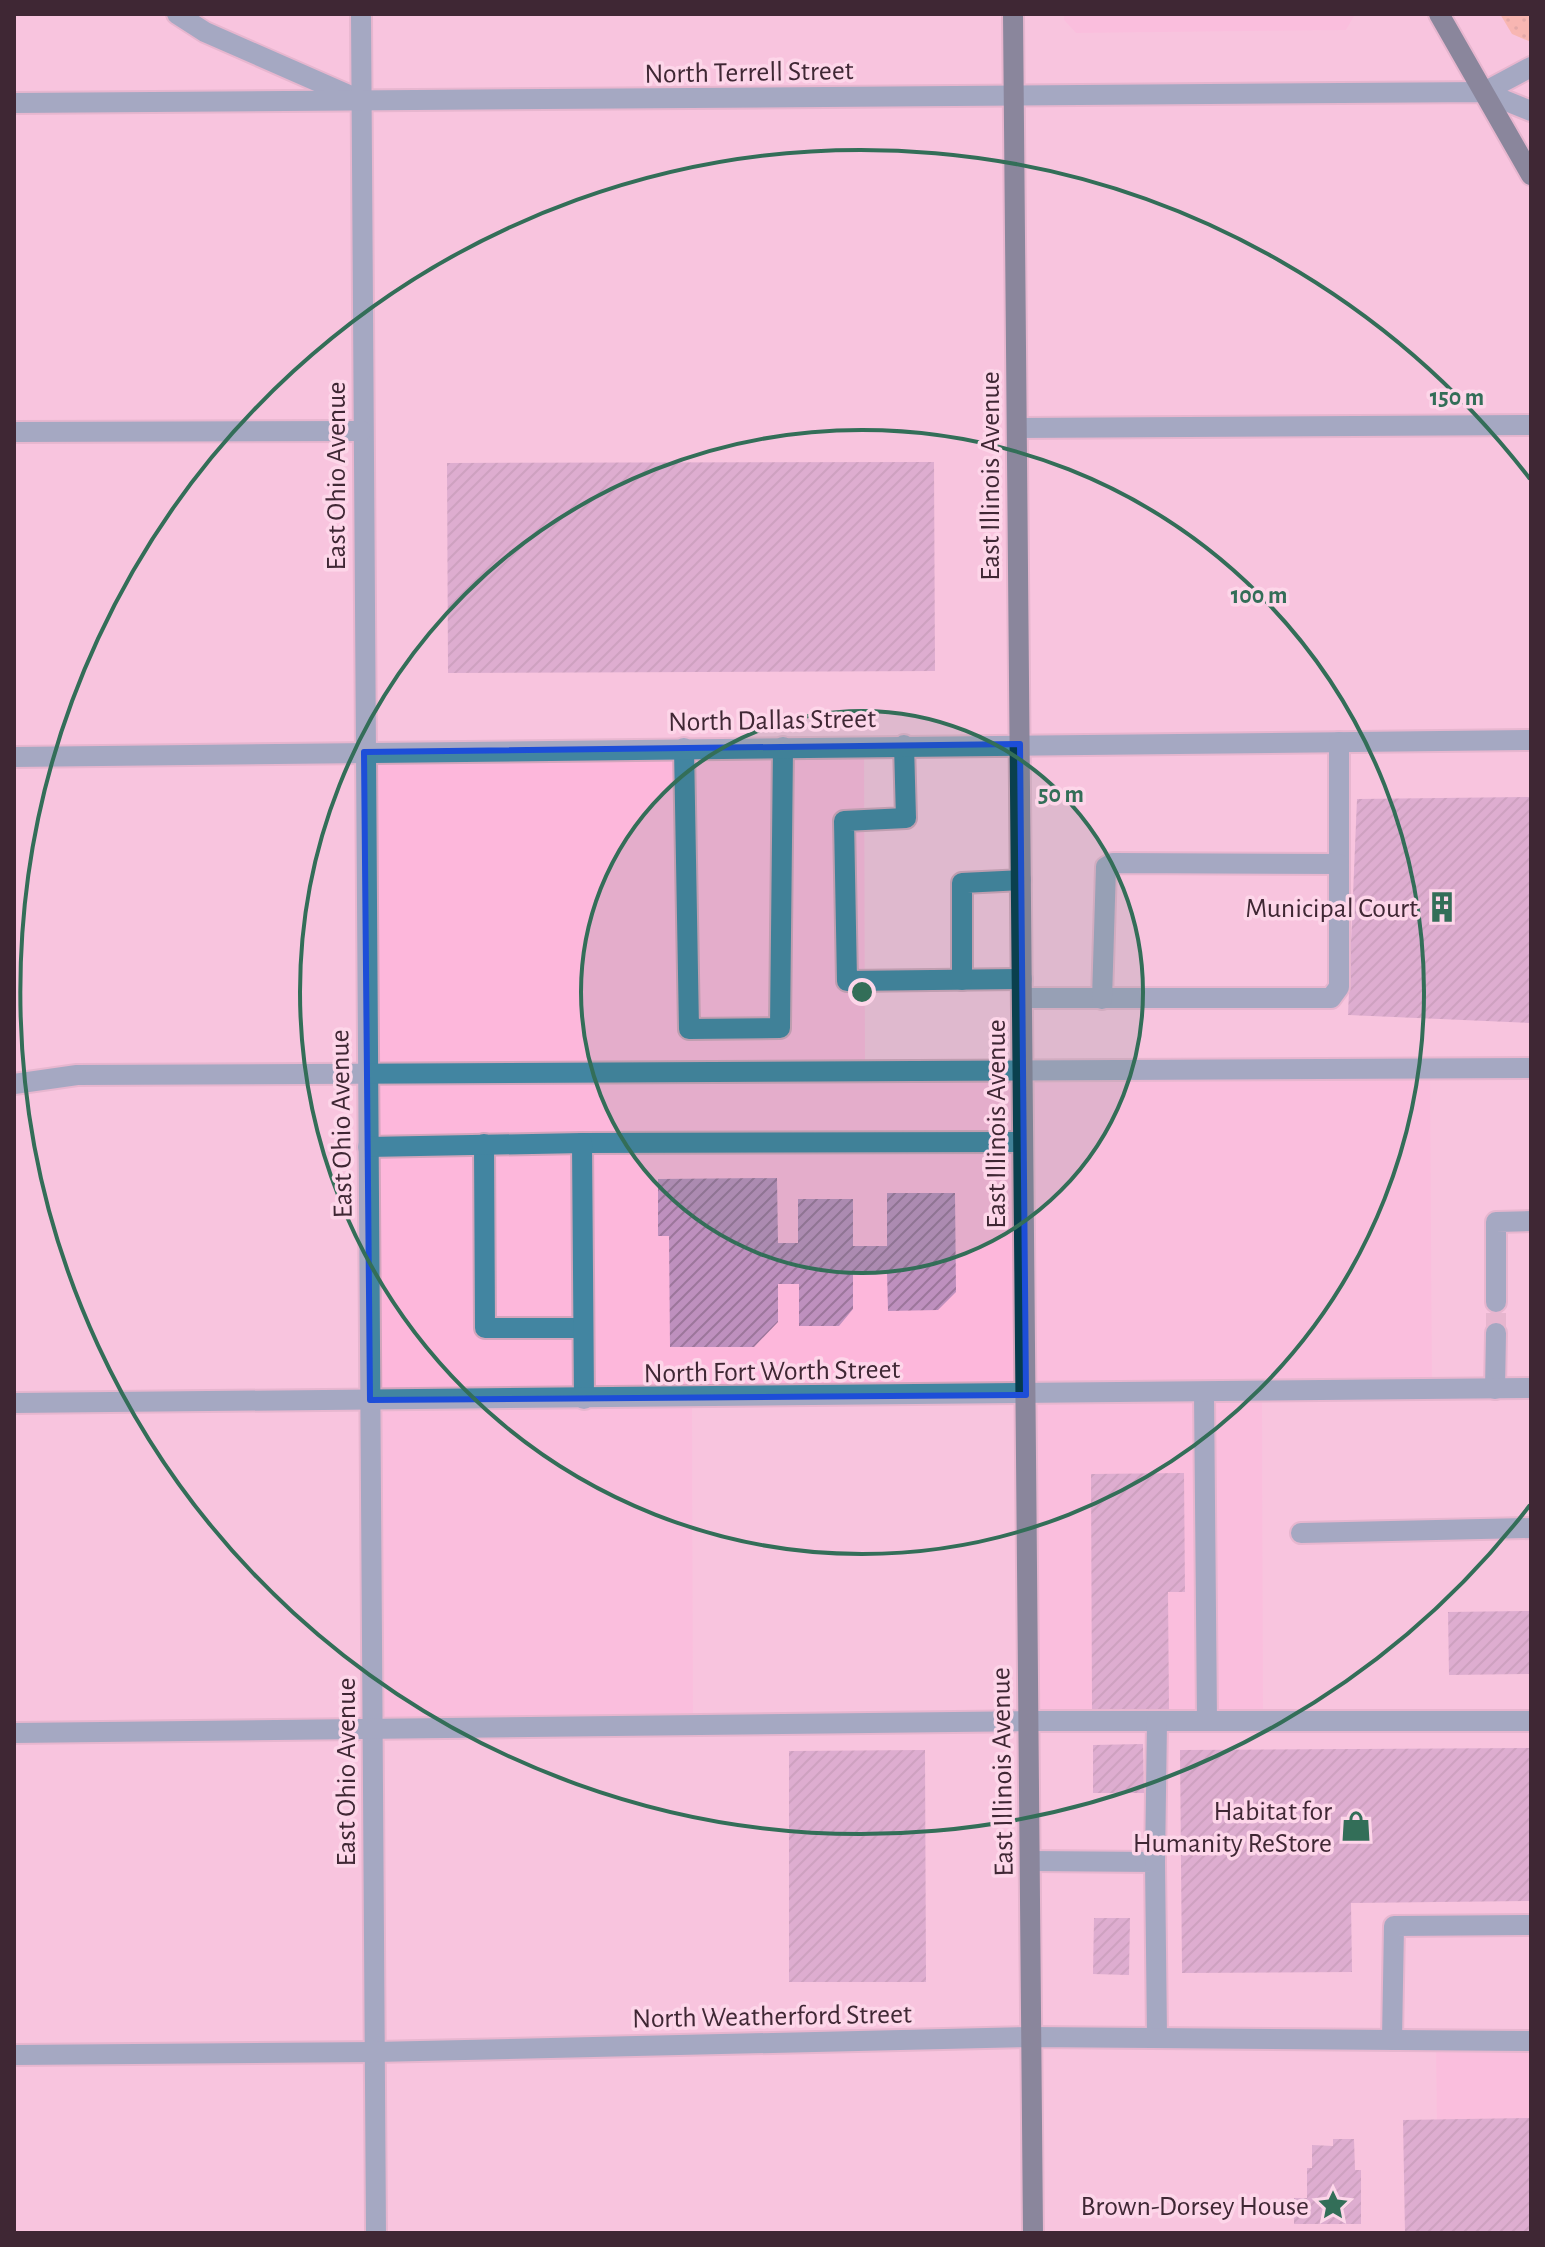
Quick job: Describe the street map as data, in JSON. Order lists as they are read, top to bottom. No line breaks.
{"streets":{"main road":["East Illinois Avenue"],"street":["North Terrell Street","East Ohio Avenue","North Dallas Street","North Fort Worth Street","North Weatherford Street"]},"crossings":[["North Terrell Street","East Ohio Avenue"],["North Terrell Street","East Illinois Avenue"],["East Ohio Avenue","North Dallas Street"],["East Ohio Avenue","North Fort Worth Street"],["East Ohio Avenue","North Weatherford Street"],["East Illinois Avenue","North Dallas Street"],["East Illinois Avenue","North Fort Worth Street"],["East Illinois Avenue","North Weatherford Street"]],"places":{"building":["Municipal Court"],"shop":["Habitat for Humanity ReStore"],"place":["Brown-Dorsey House"]},"rings":["150 m","100 m","50 m"]}
